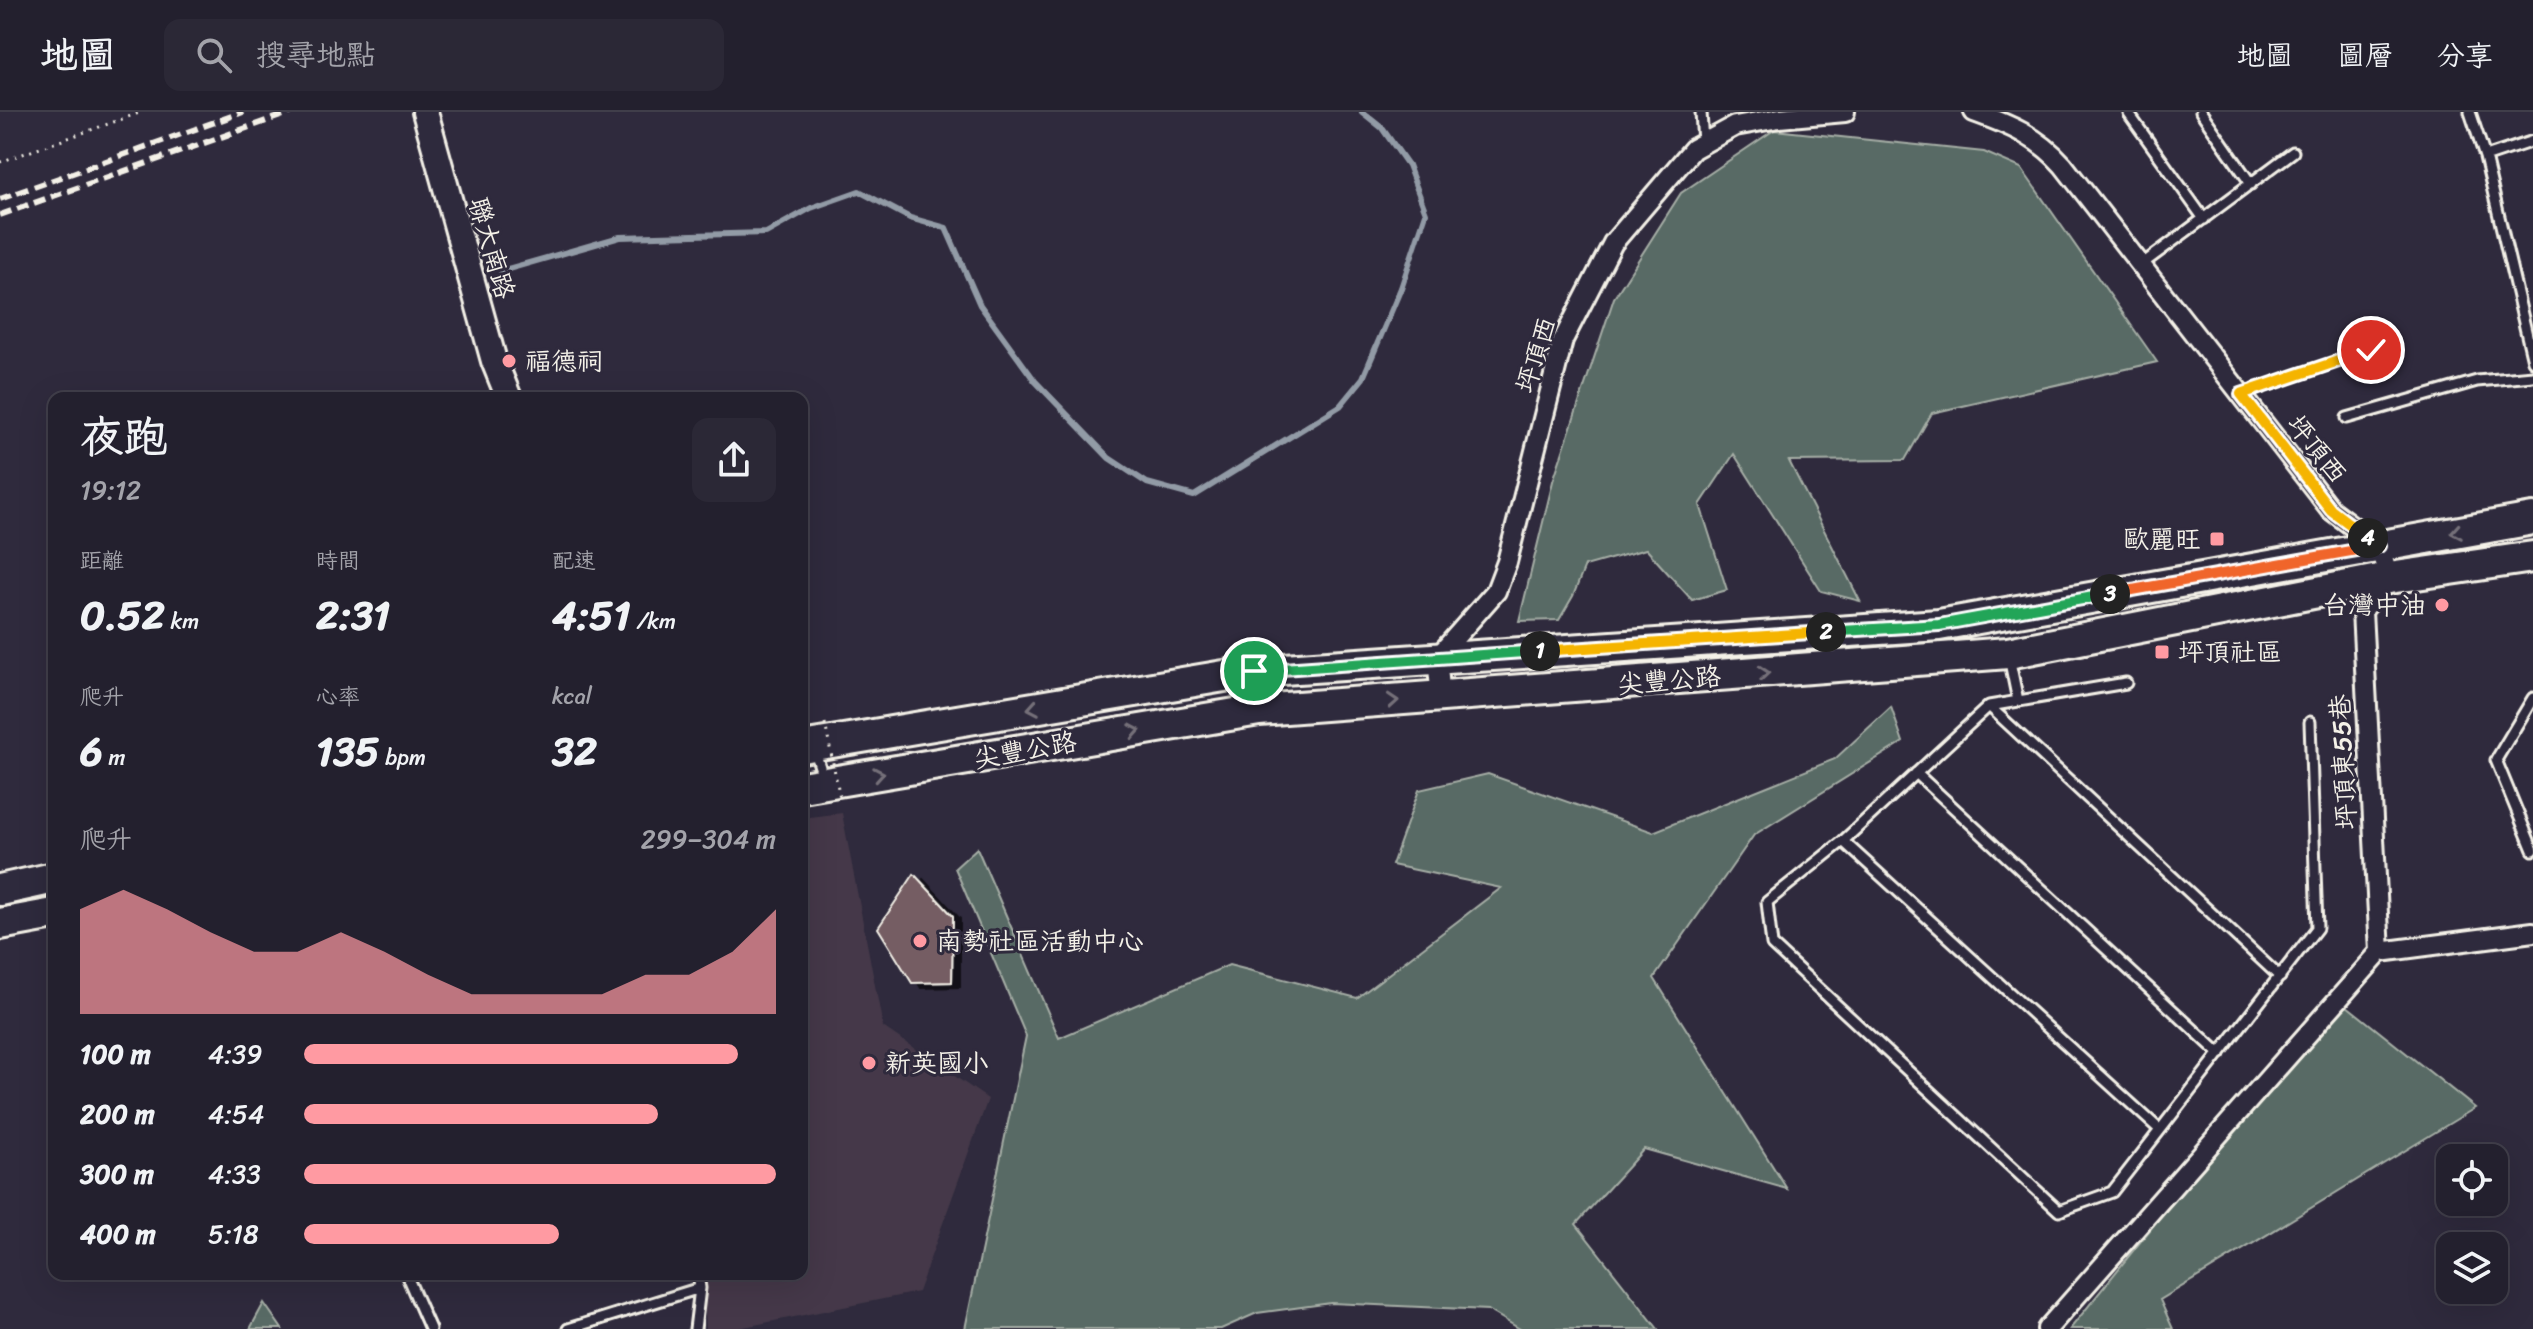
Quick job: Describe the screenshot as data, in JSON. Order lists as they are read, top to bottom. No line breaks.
{"streets":{"main road":["尖豐公路"],"street":["聯大南路","坪頂西","坪頂東55巷"]},"crossings":[["坪頂西","尖豐公路"],["尖豐公路","坪頂東55巷"]],"places":{"other":["福德祠","台灣中油","南勢社區活動中心","新英國小"],"transit":["歐麗旺","坪頂社區"]},"page":{"header":"地圖","search":"搜尋地點","nav":["地圖","圖層","分享"],"heading":["夜跑","19:12"],"pins":["4","3","2","1"],"stats":[["距離","0.52 km"],["時間","2:31"],["配速","4:51 /km"],["爬升","6 m"],["心率","135 bpm"],["kcal","32"]],"chart":["爬升","299–304 m"],"list":[{"name":"100 m","note":"4:39"},{"name":"200 m","note":"4:54"},{"name":"300 m","note":"4:33"},{"name":"400 m","note":"5:18"}]}}
